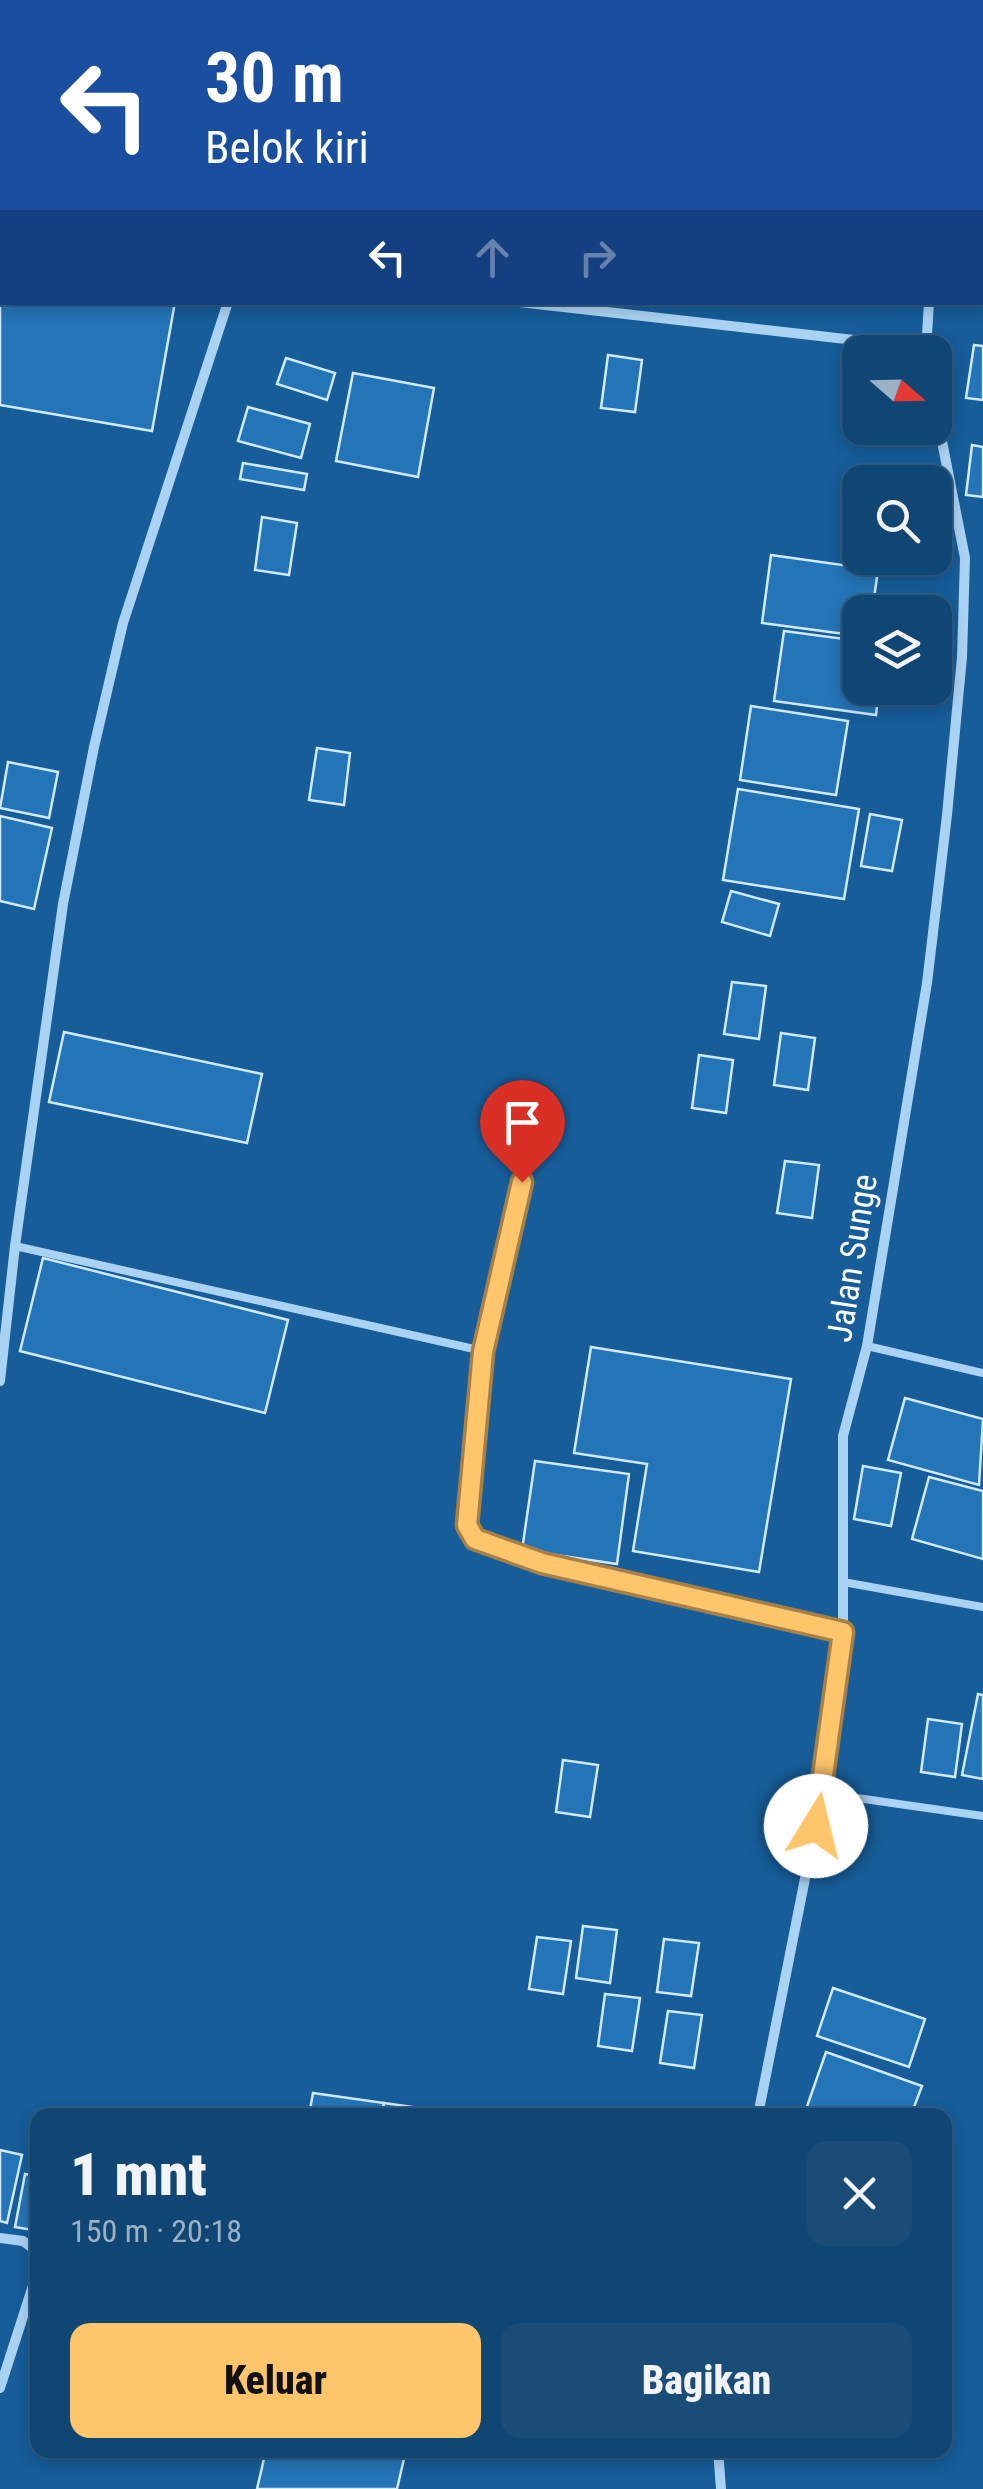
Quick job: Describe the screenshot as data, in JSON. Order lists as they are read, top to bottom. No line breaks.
{"streets":{"street":["Jalan Sunge"]},"north":"right","page":{"turn":["30 m","Belok kiri"],"heading":["1 mnt","150 m · 20:18"],"buttons":["Keluar","Bagikan"]}}
